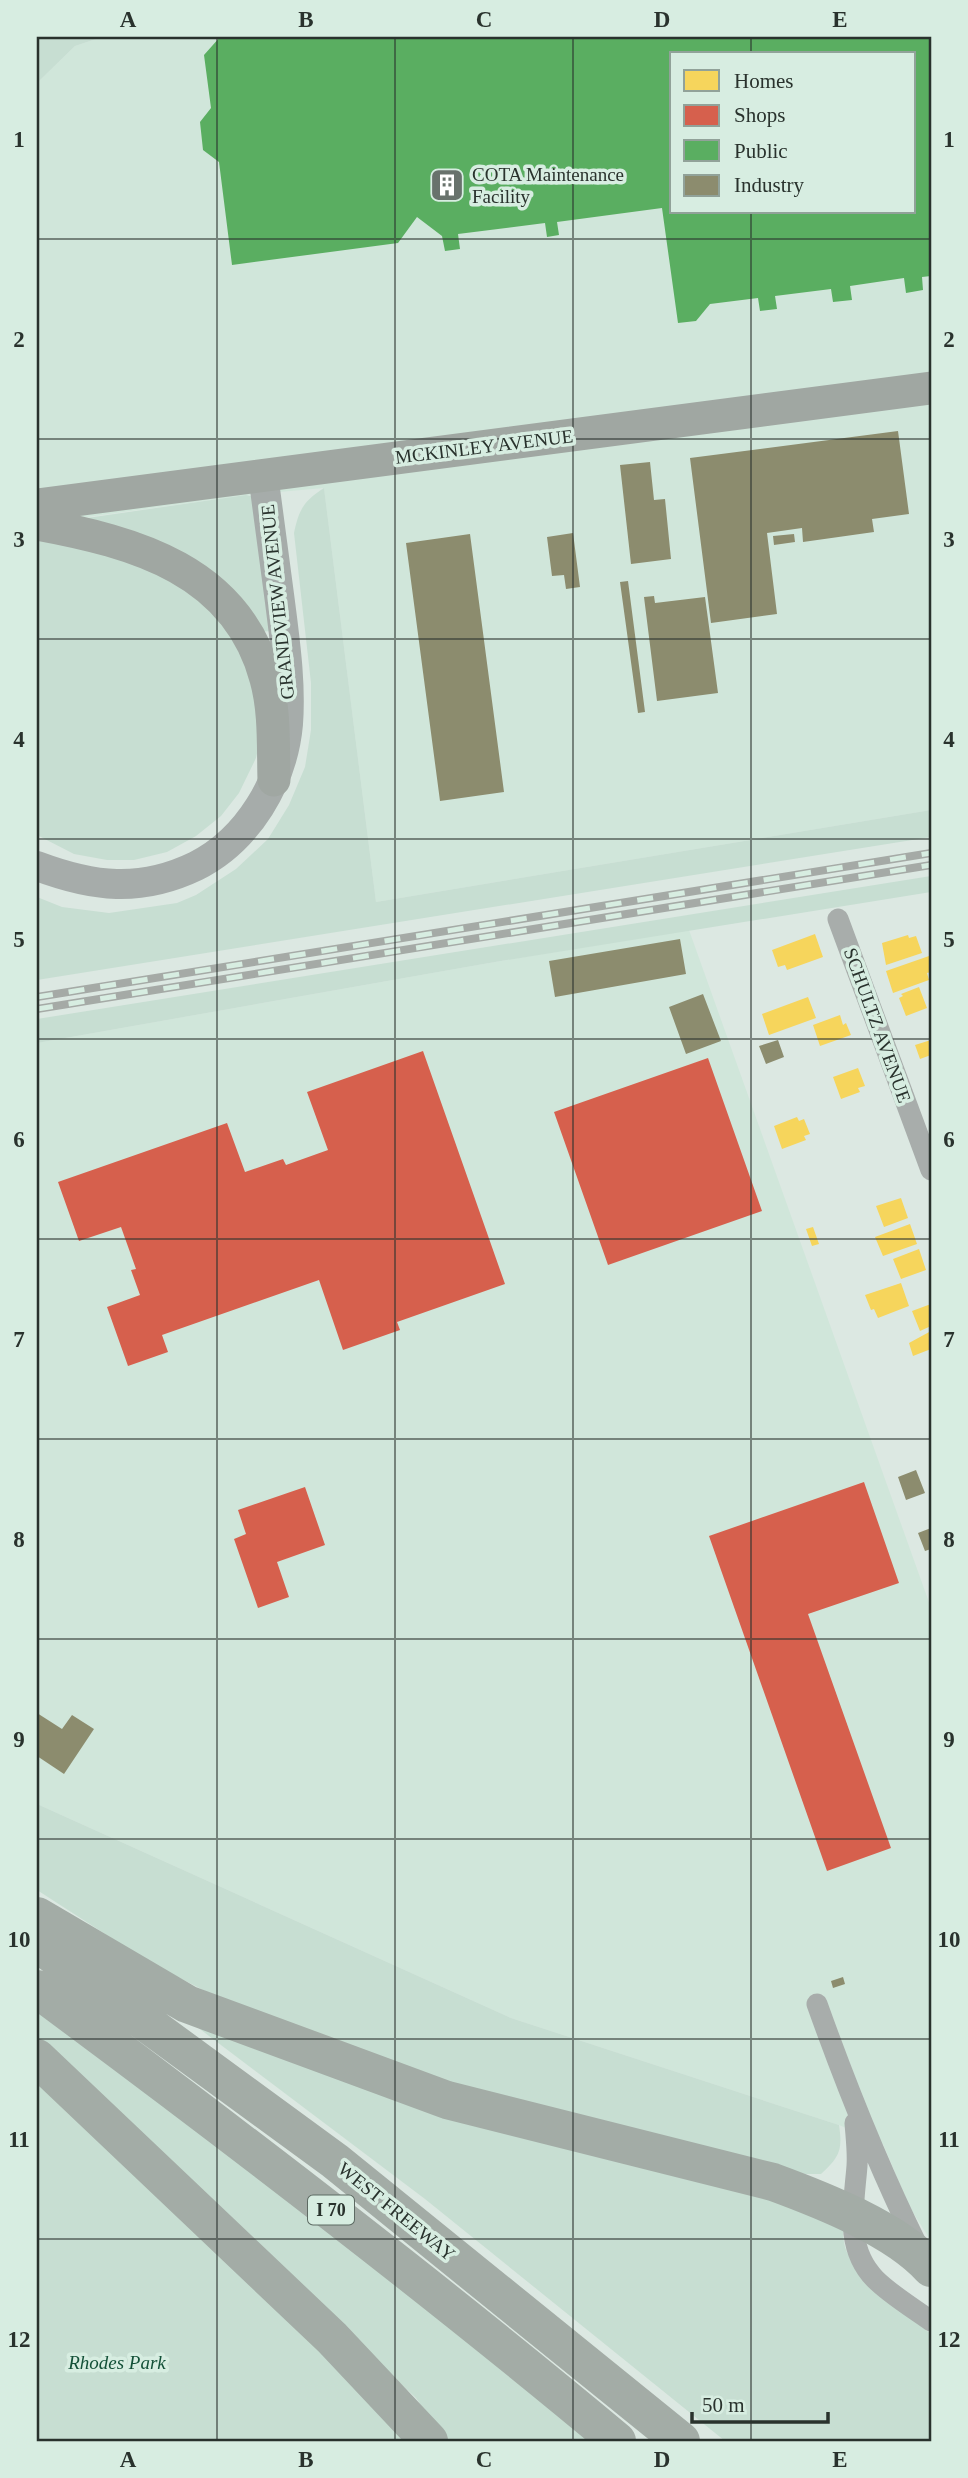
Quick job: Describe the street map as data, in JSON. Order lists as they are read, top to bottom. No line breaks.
{"streets":{"highway":["I 70","WEST FREEWAY"],"main road":["MCKINLEY AVENUE","GRANDVIEW AVENUE"],"street":["SCHULTZ AVENUE"]},"crossings":[["MCKINLEY AVENUE","GRANDVIEW AVENUE"]],"parks":["Rhodes Park"],"places":{"building":["COTA Maintenance Facility"]},"legend":["Homes","Shops","Public","Industry"],"scale_bar":"50 m","grid":{"columns":["A","B","C","D","E"],"rows":["1","2","3","4","5","6","7","8","9","10","11","12"]}}
